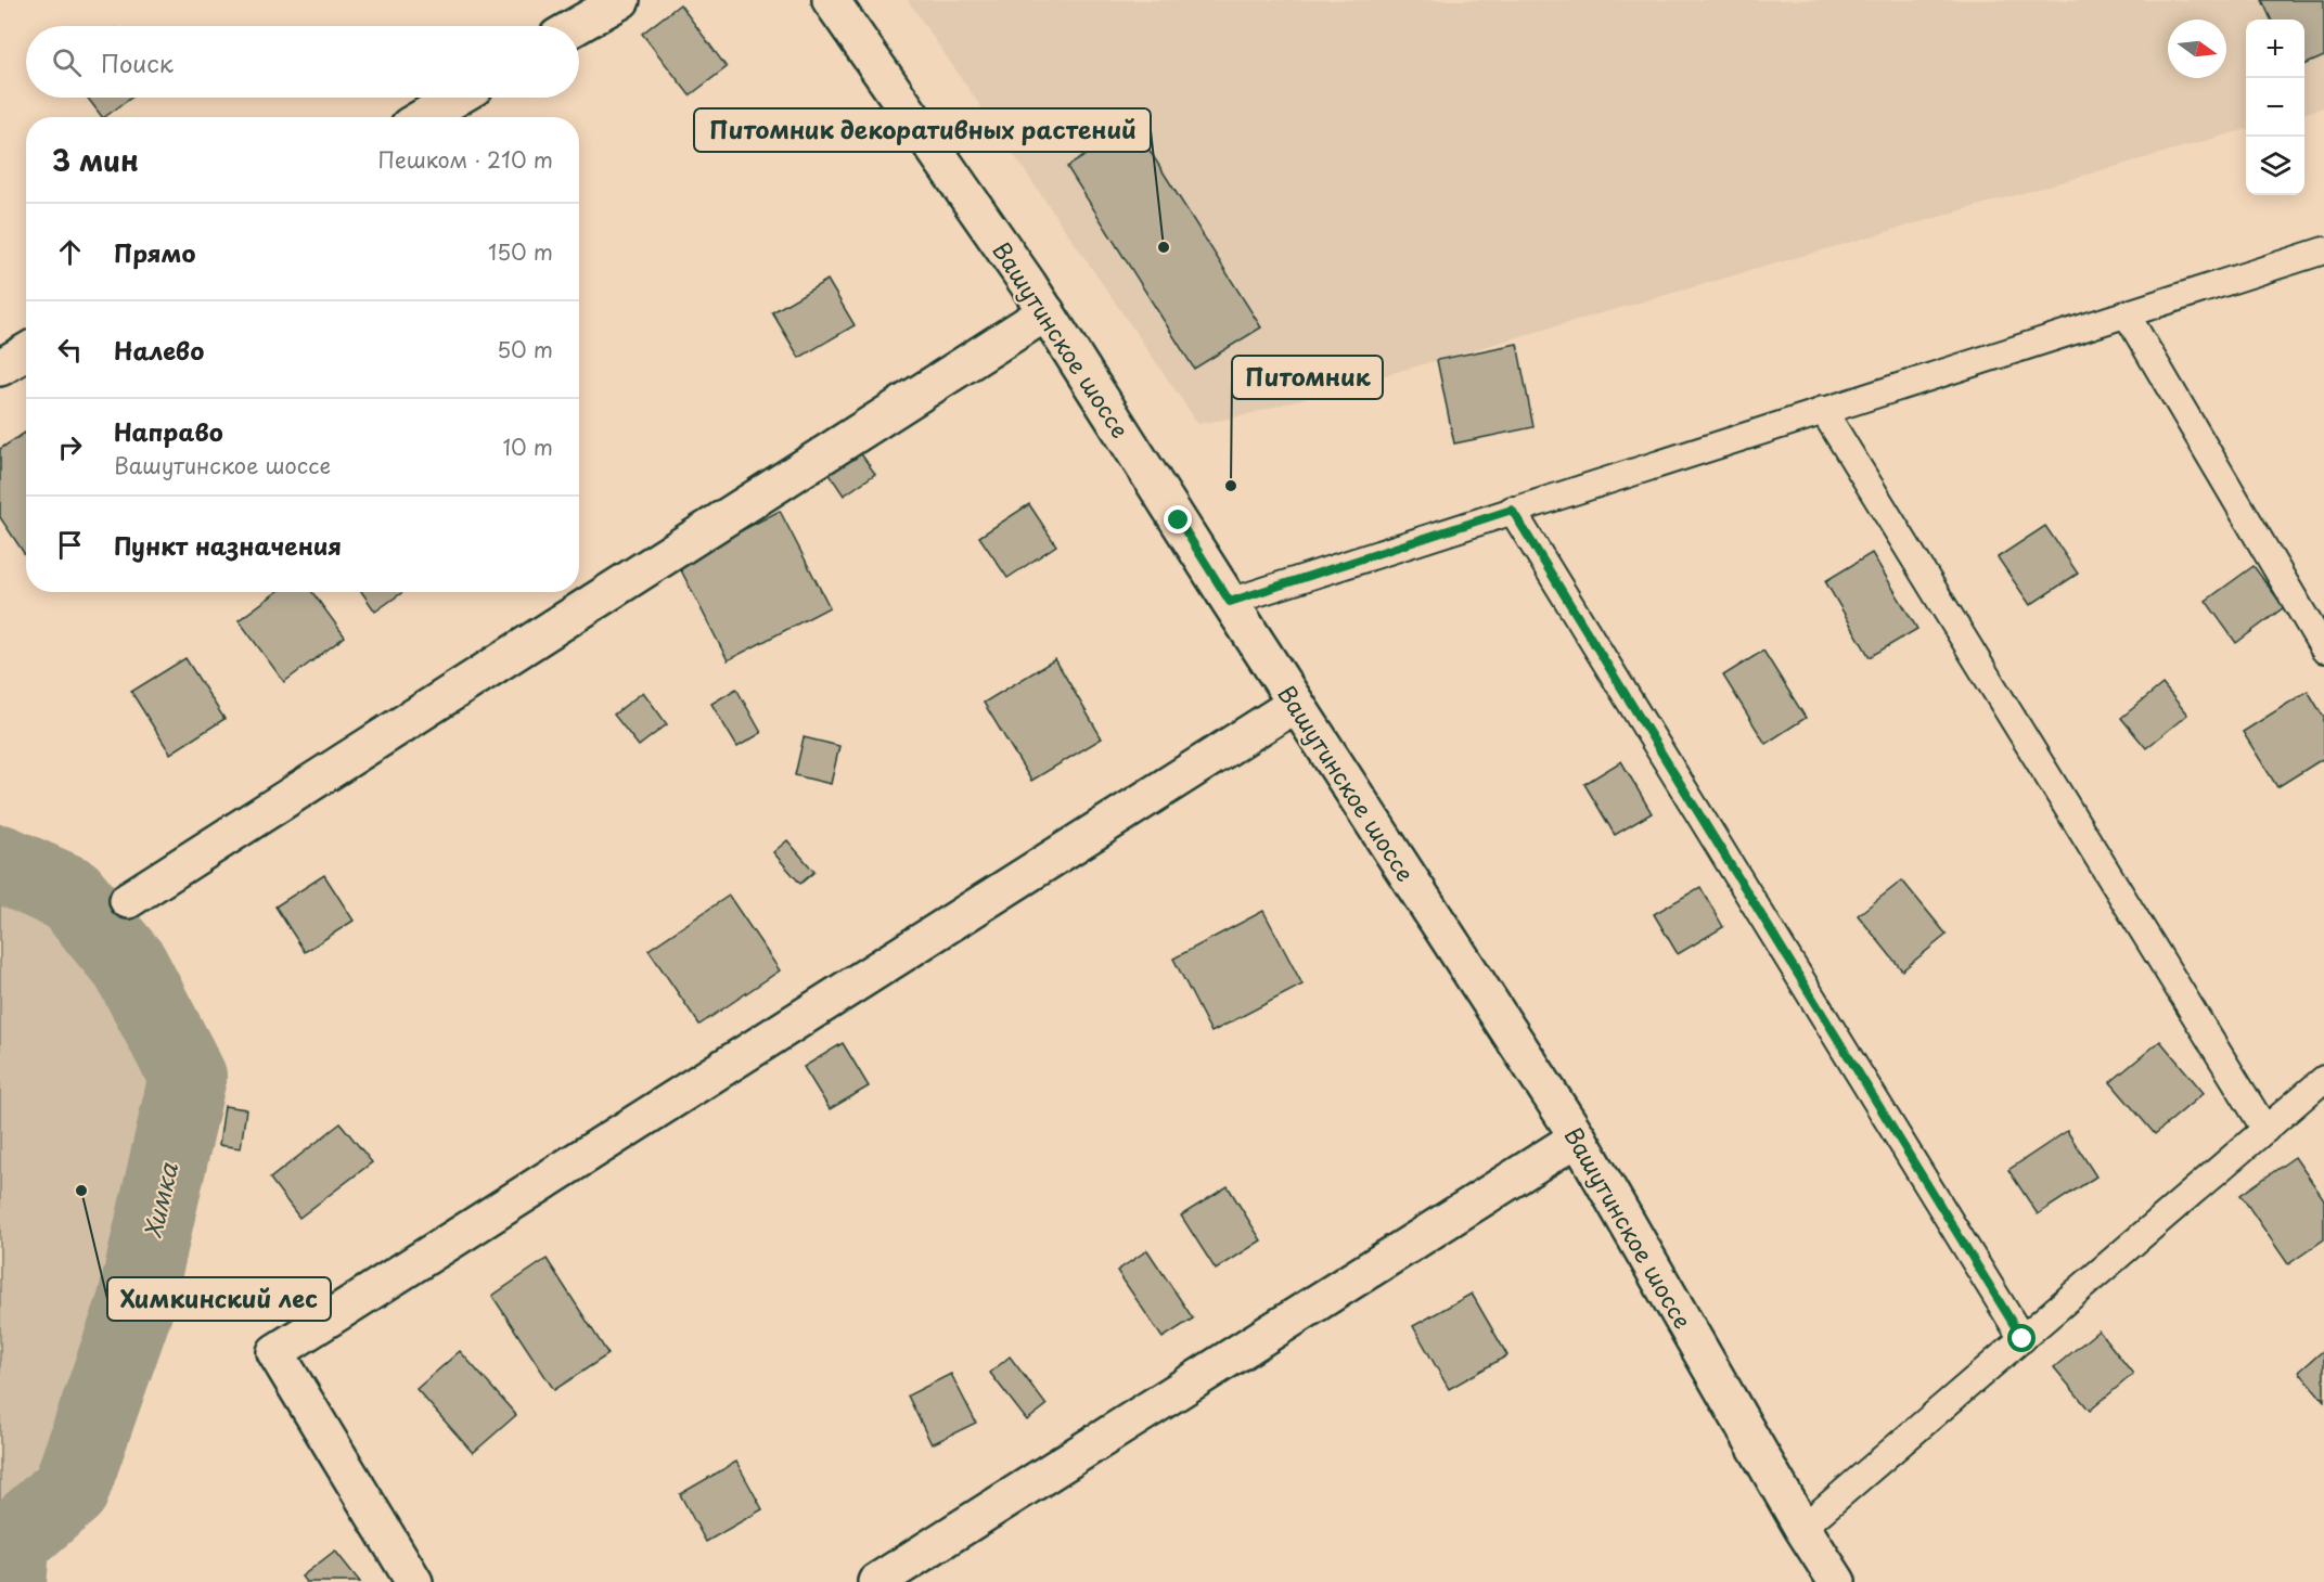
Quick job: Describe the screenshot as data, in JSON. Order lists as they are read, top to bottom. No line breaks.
{"streets":{"street":["Вашутинское шоссе"]},"water":["Химка"],"places":["Питомник декоративных растений","Питомник","Химкинский лес"],"north":"right","page":{"map_buttons":["+","−"],"search":"Поиск","heading":["3 мин","Пешком · 210 m"],"list":[["Прямо","150 m"],["Налево","50 m"],["Направо","Вашутинское шоссе","10 m"],"Пункт назначения"]}}
